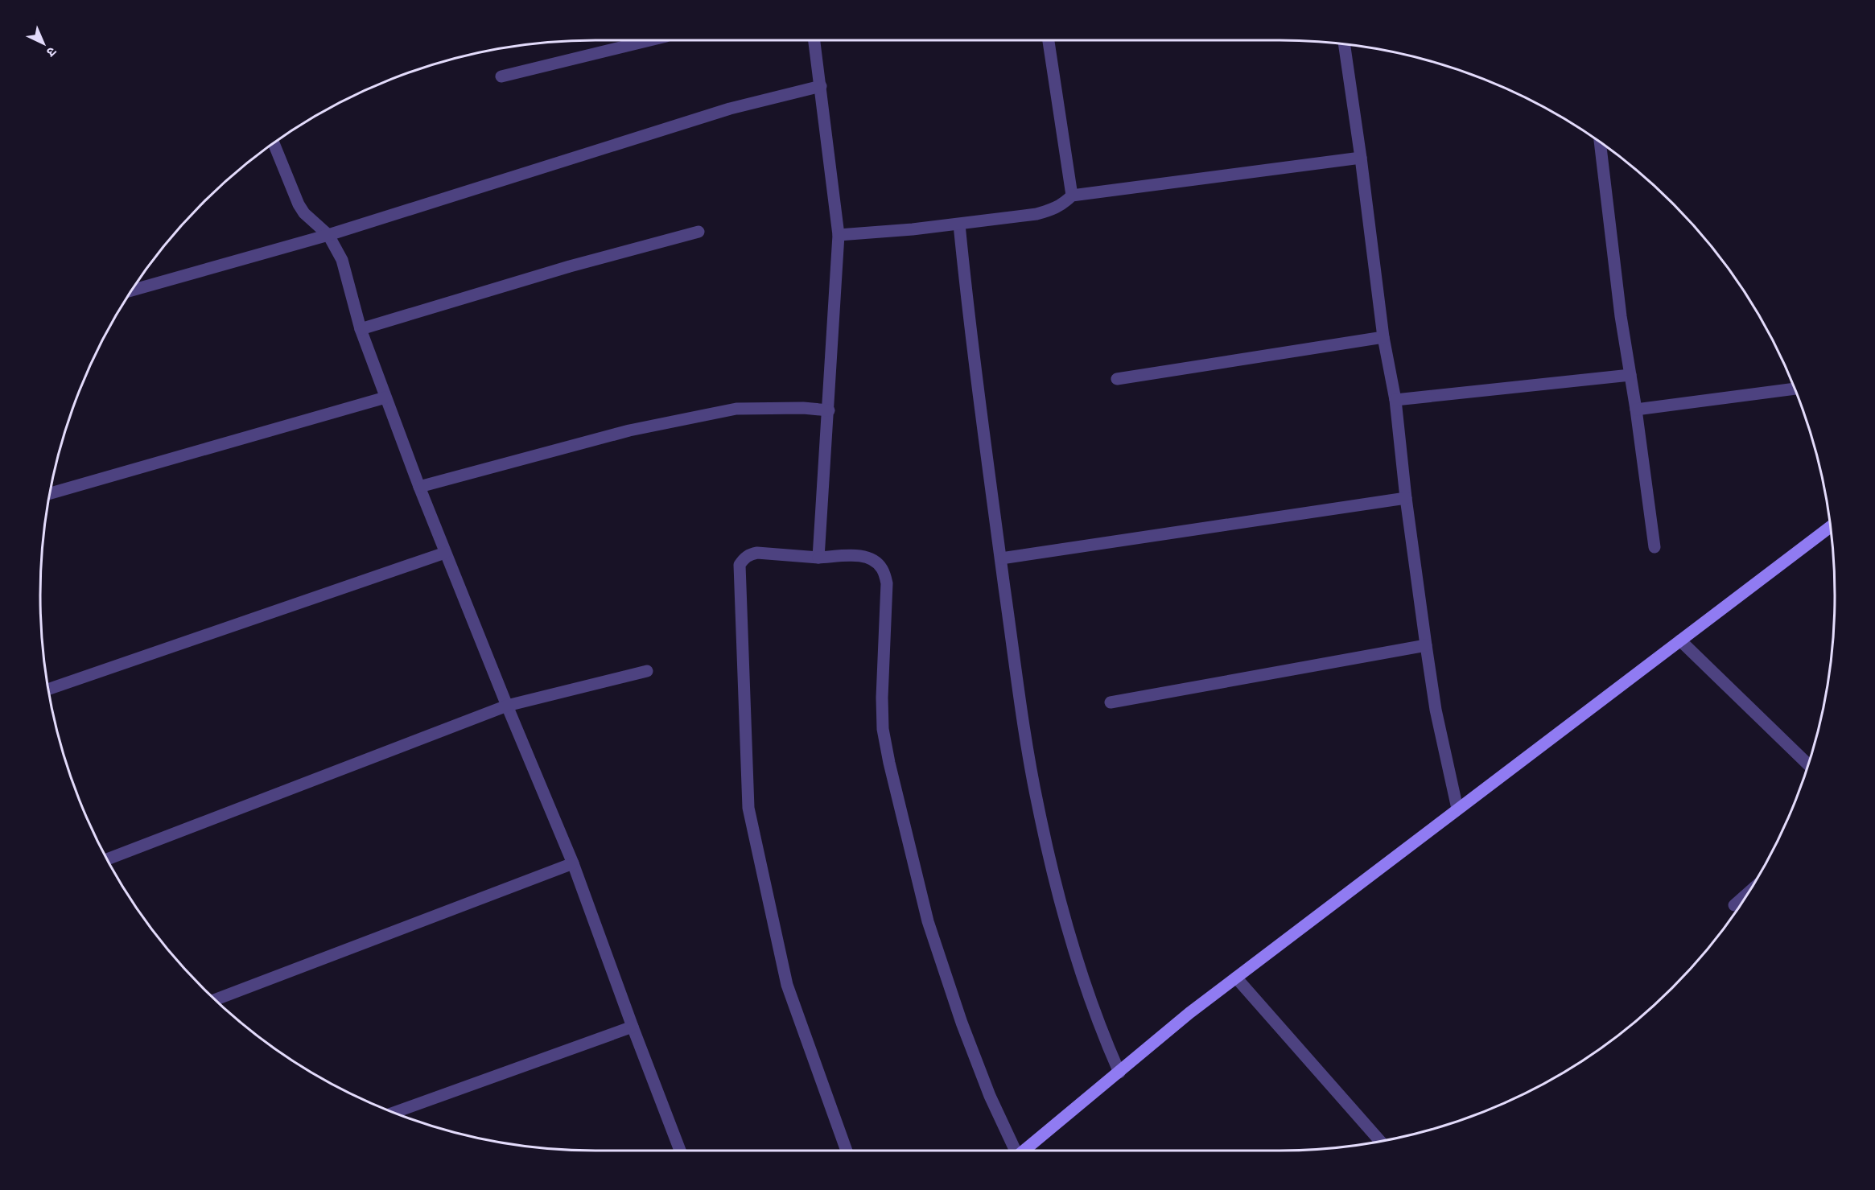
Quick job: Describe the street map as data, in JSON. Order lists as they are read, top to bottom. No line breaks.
{"north":"bottom right"}
